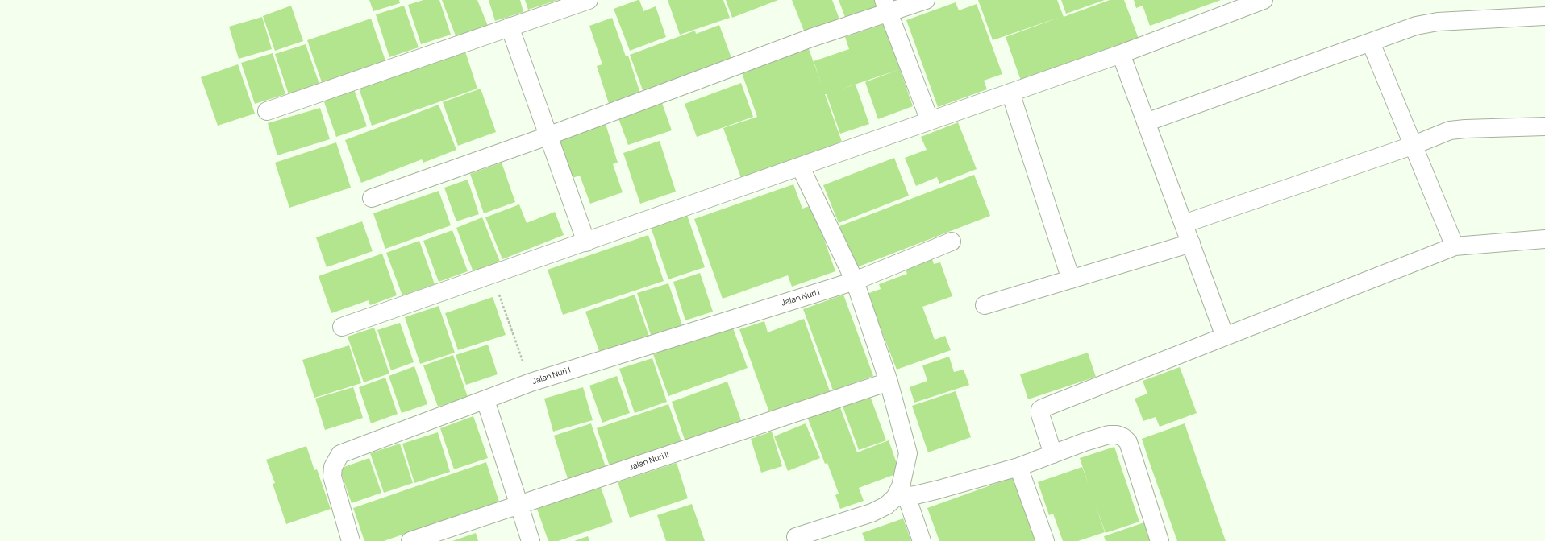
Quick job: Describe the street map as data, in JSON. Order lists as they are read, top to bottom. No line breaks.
{"streets":{"street":["Jalan Nuri I","Jalan Nuri II"]}}
